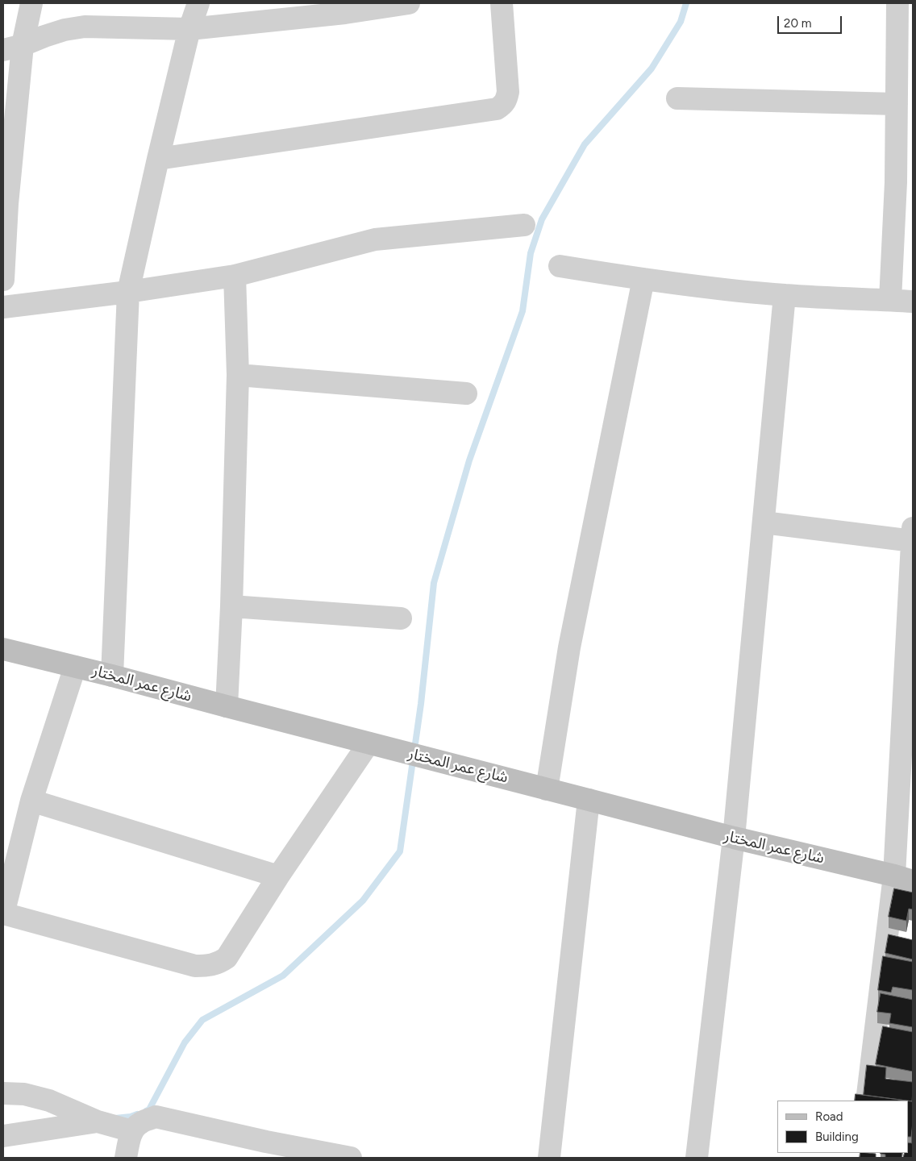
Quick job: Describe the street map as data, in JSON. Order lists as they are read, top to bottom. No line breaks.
{"streets":{"street":["شارع عمر المختار"]},"legend":["Road","Building"],"scale_bar":"20 m"}
